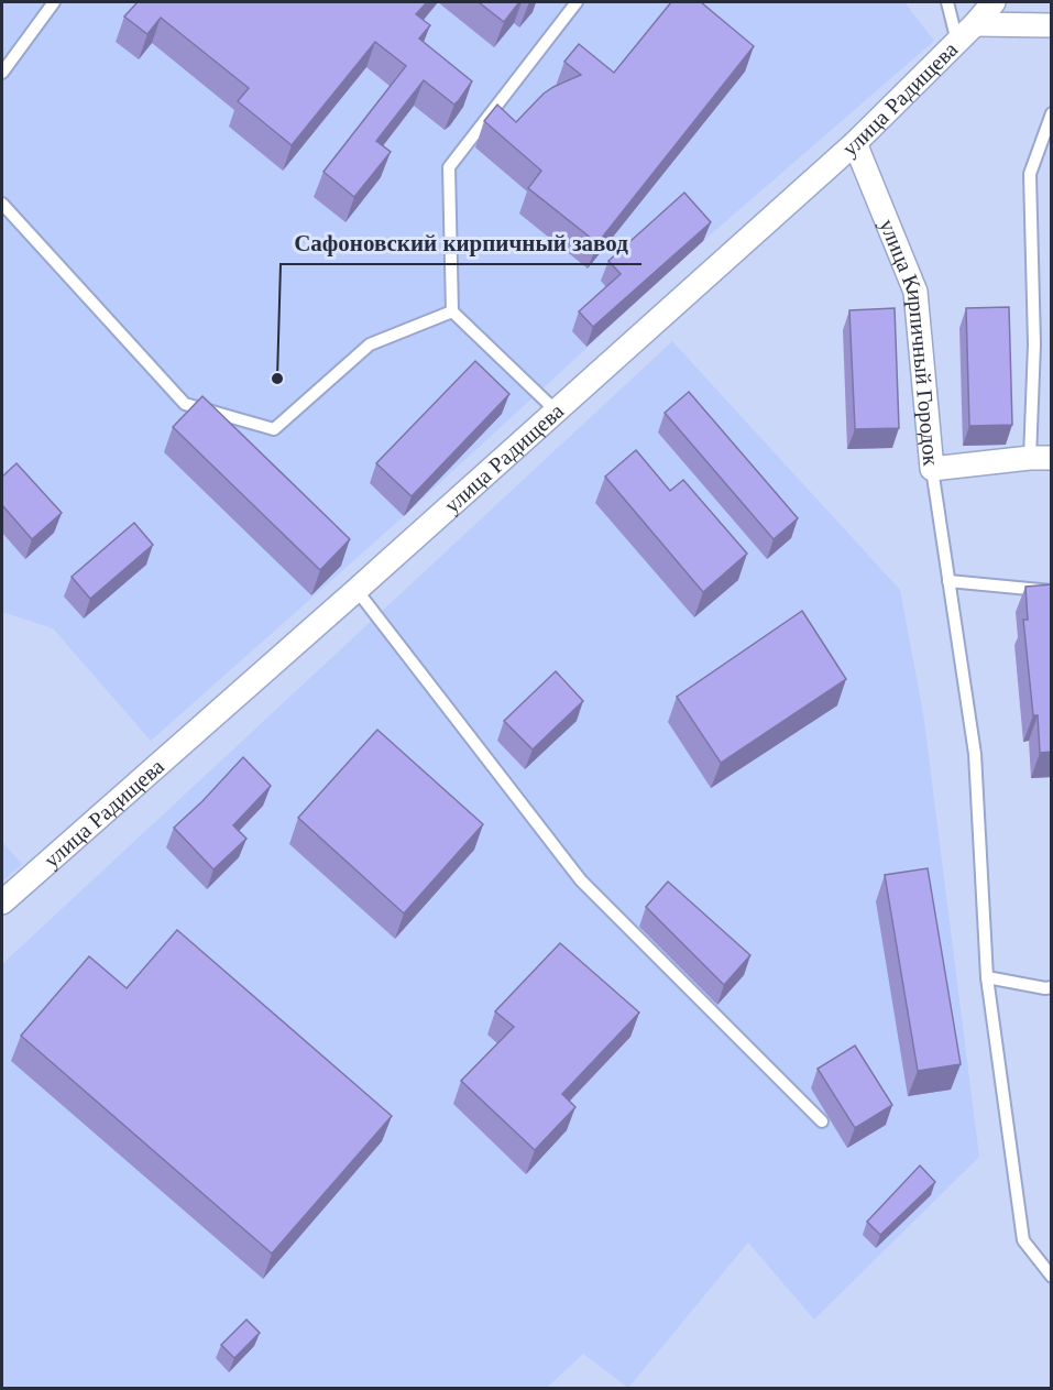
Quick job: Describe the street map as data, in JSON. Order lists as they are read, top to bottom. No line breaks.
{"streets":{"street":["улица Радищева","улица Кирпичный Городок"]},"crossings":[["улица Радищева","улица Кирпичный Городок"]],"places":["Сафоновский кирпичный завод"]}
